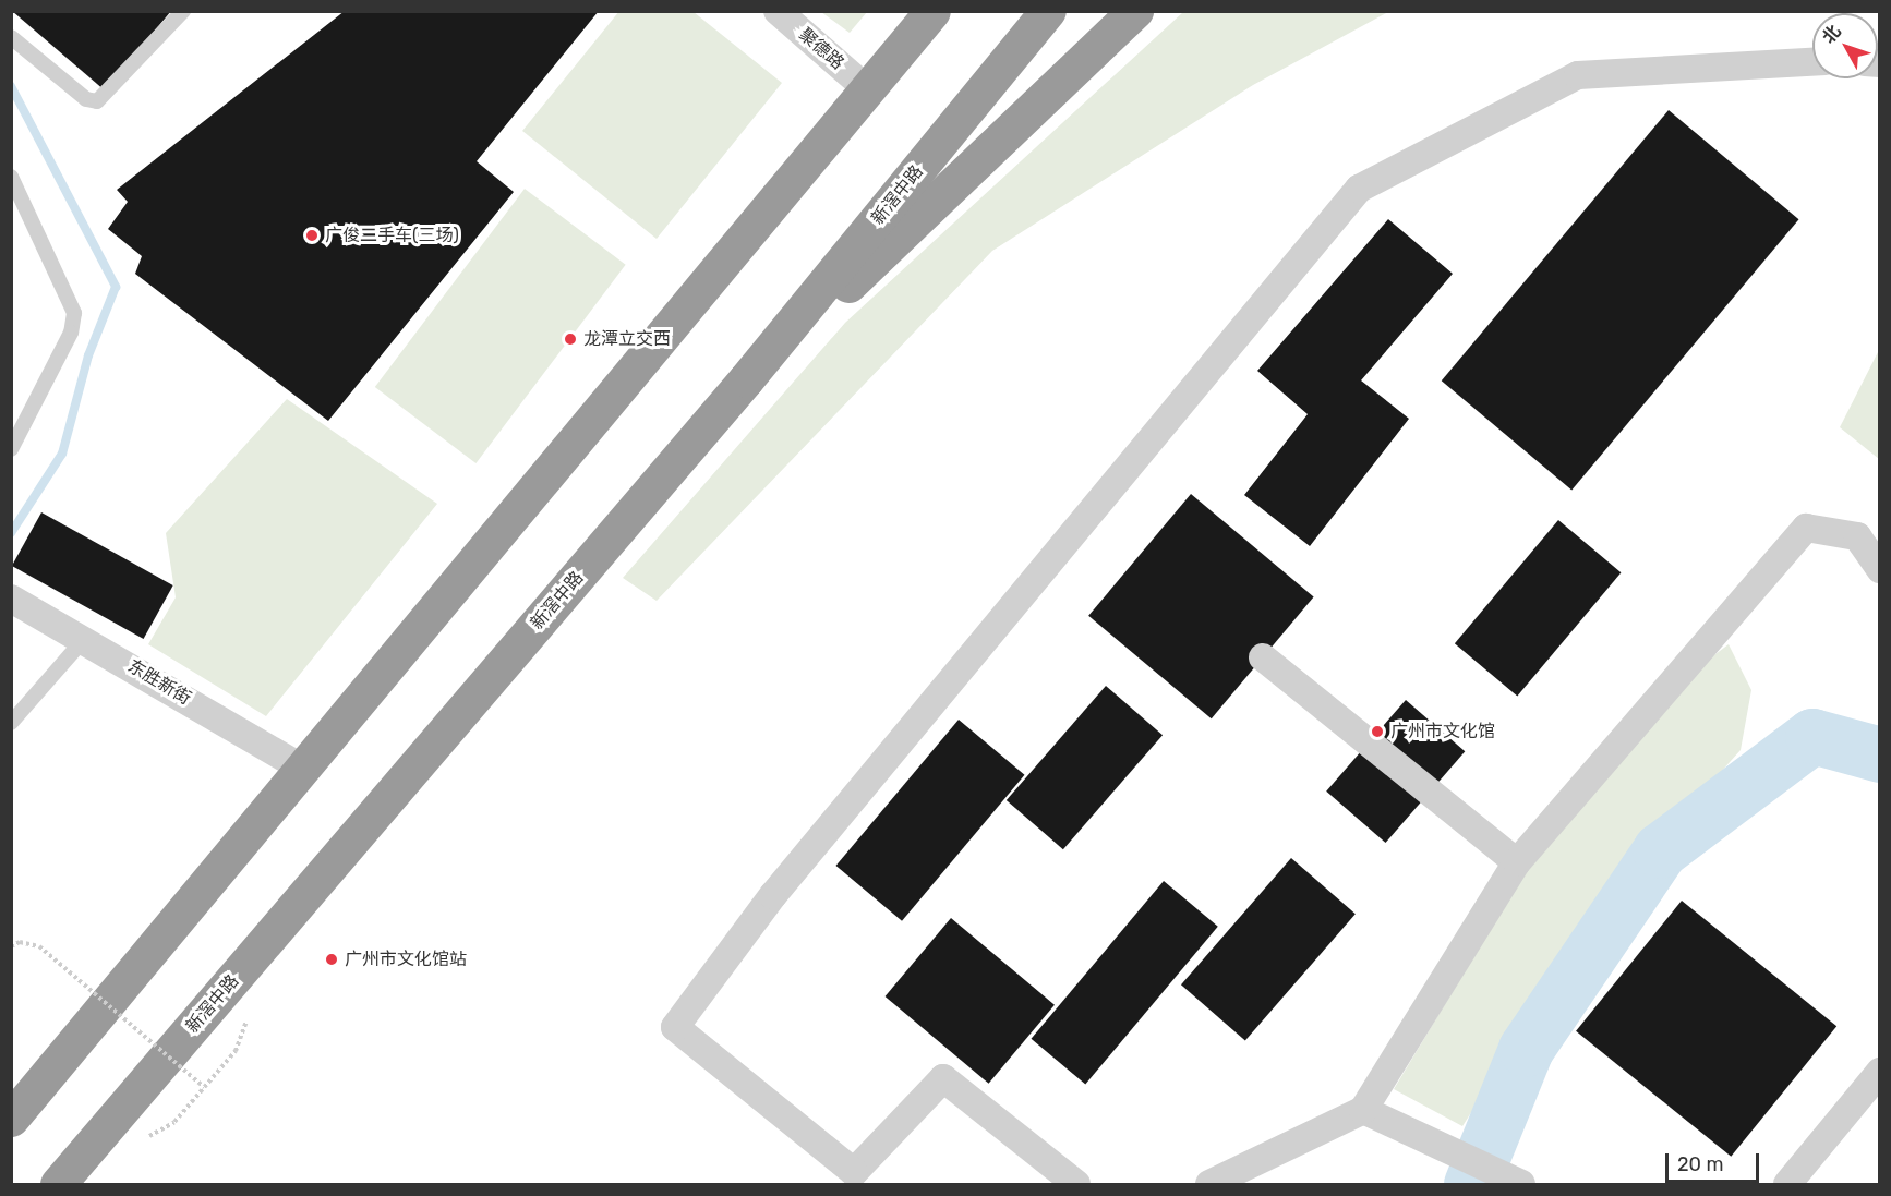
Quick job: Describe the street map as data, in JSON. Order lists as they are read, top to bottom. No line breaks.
{"streets":{"highway":["新滘中路"],"street":["聚德路","东胜新街"]},"places":["广俊二手车(三场)","龙潭立交西","广州市文化馆","广州市文化馆站"],"scale_bar":"20 m","north":"top left"}
